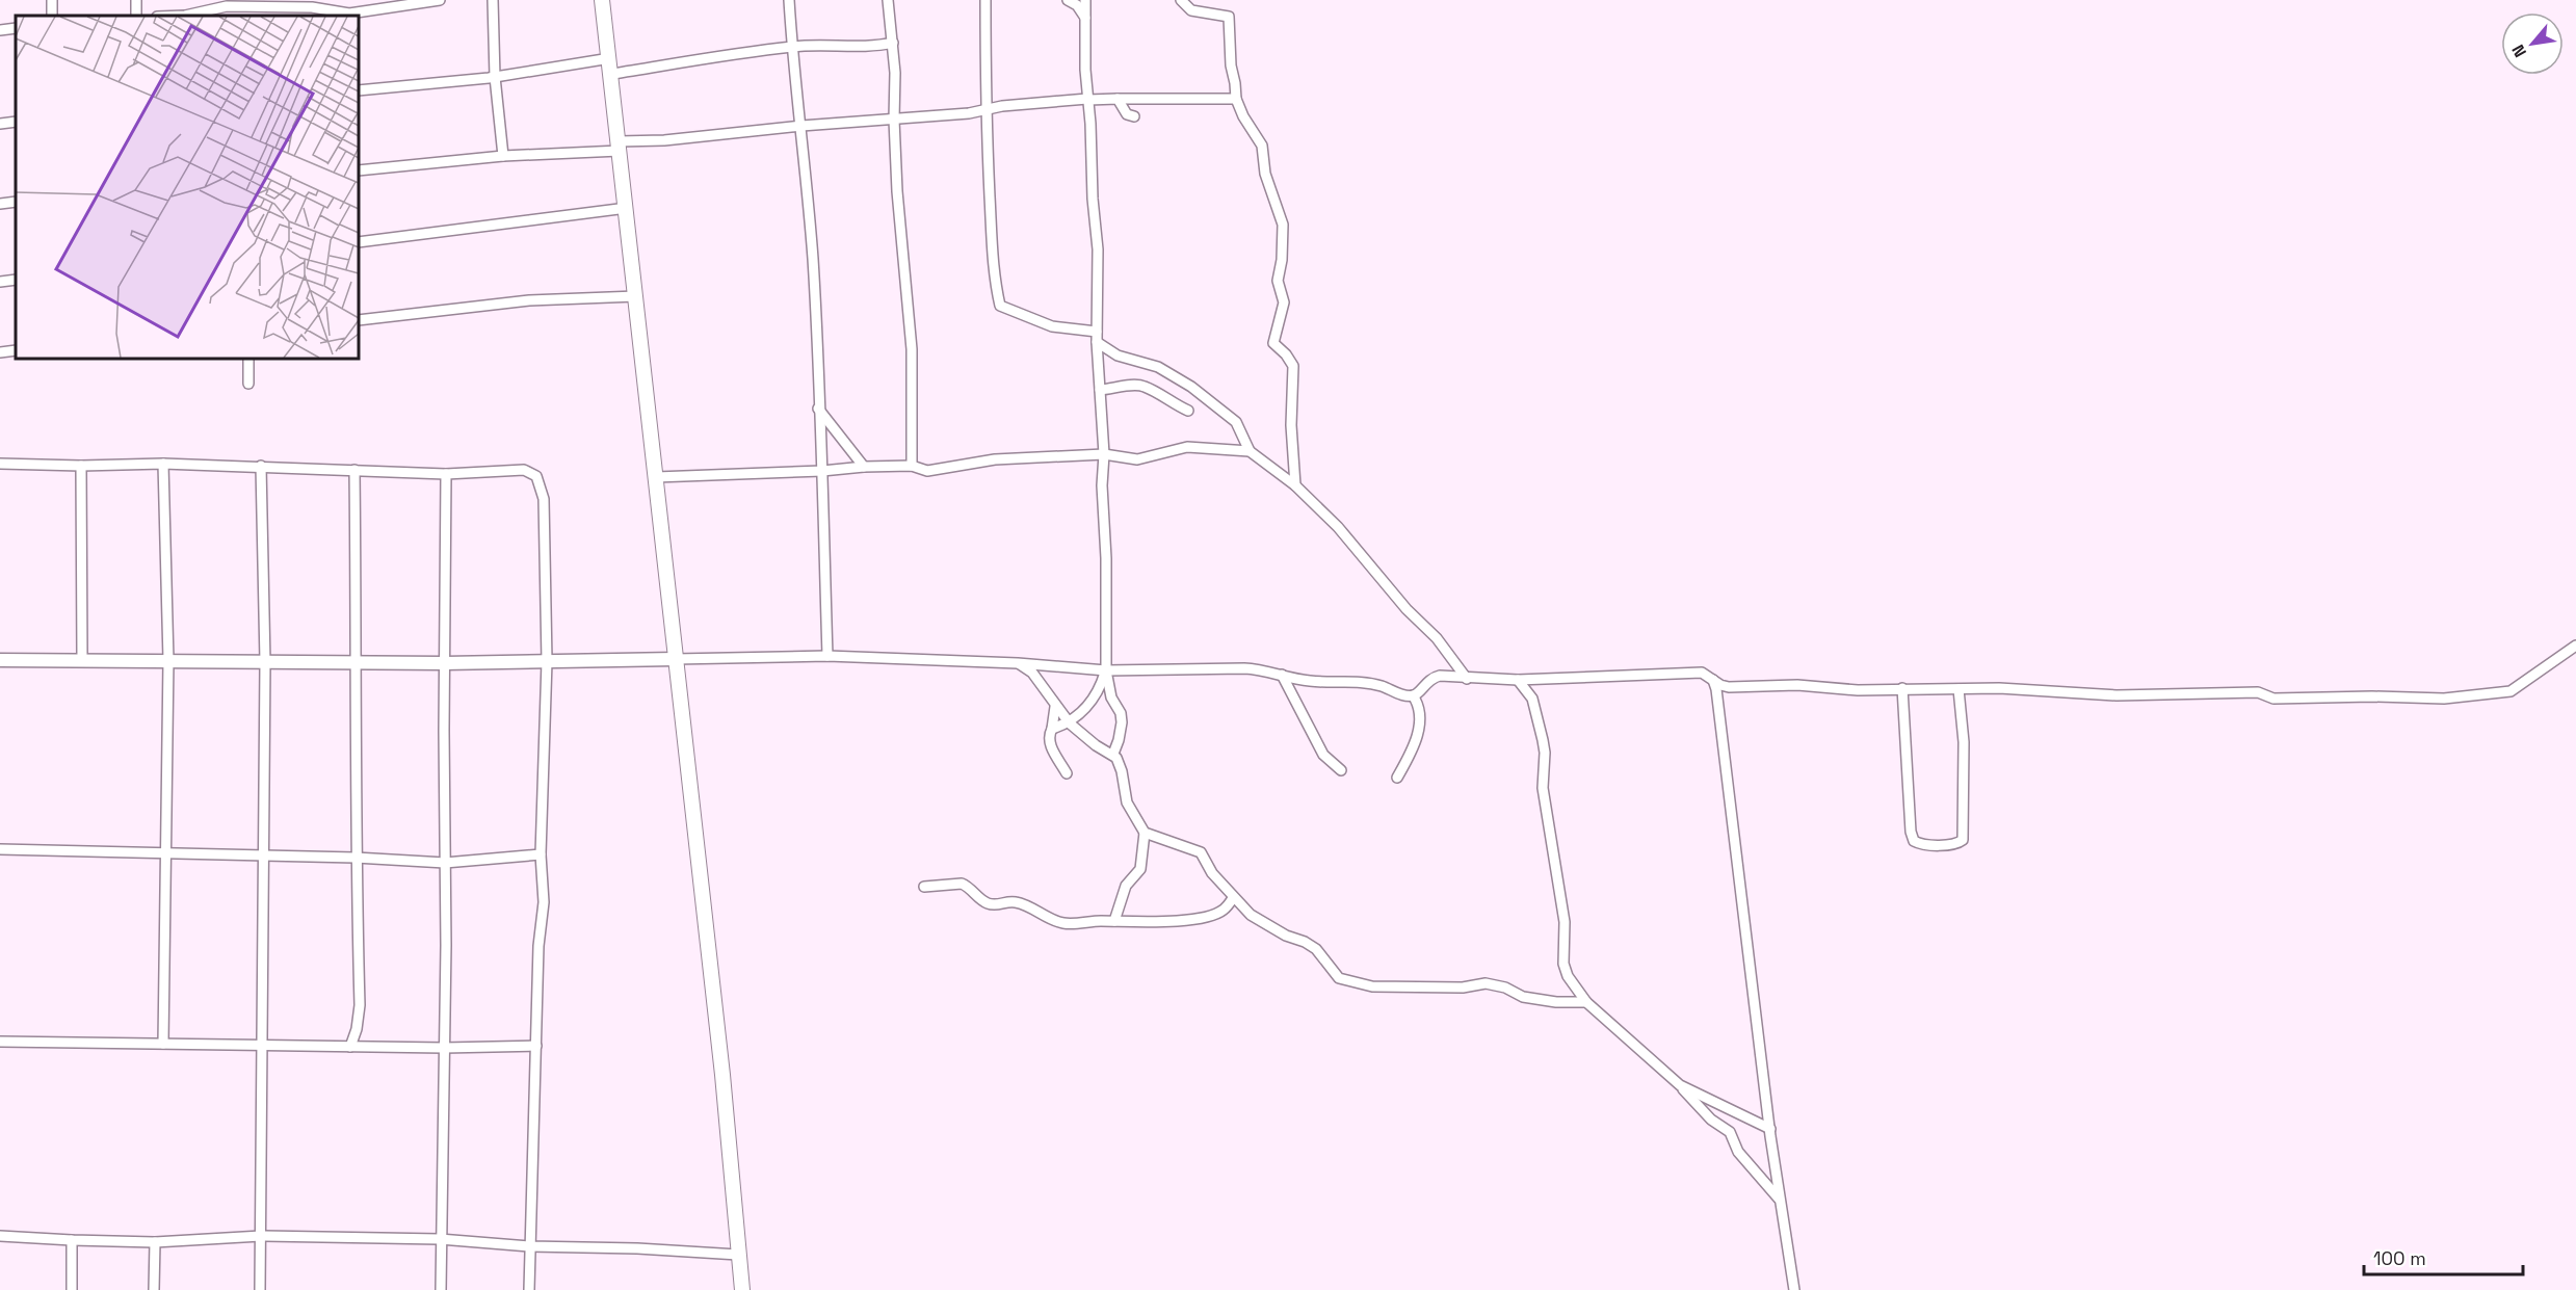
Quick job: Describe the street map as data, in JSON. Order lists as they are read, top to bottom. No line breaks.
{"scale_bar":"100 m","north":"bottom left"}
